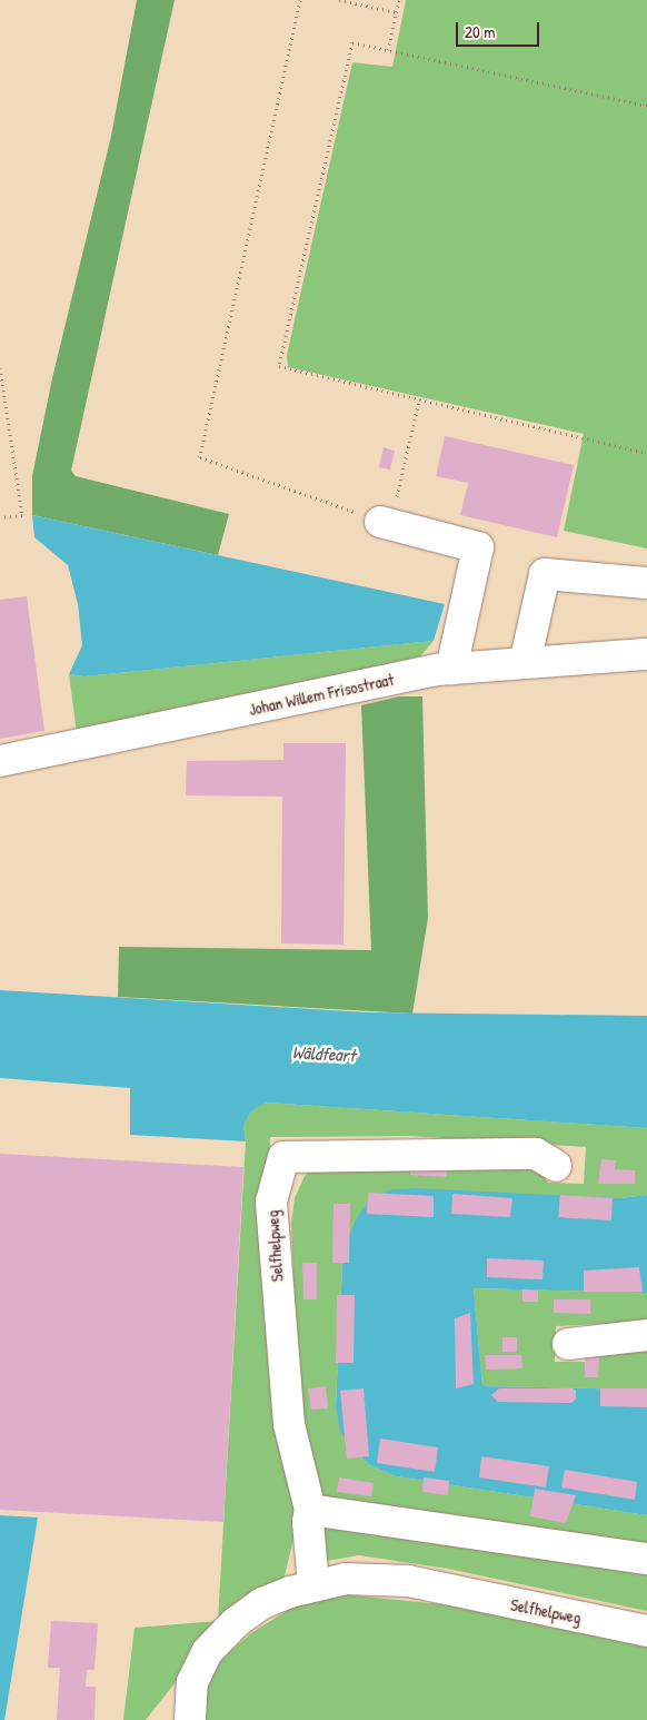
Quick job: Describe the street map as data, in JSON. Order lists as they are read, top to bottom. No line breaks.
{"streets":{"street":["Johan Willem Frisostraat","Selfhelpweg"]},"water":["Wâldfeart"],"scale_bar":"20 m"}
